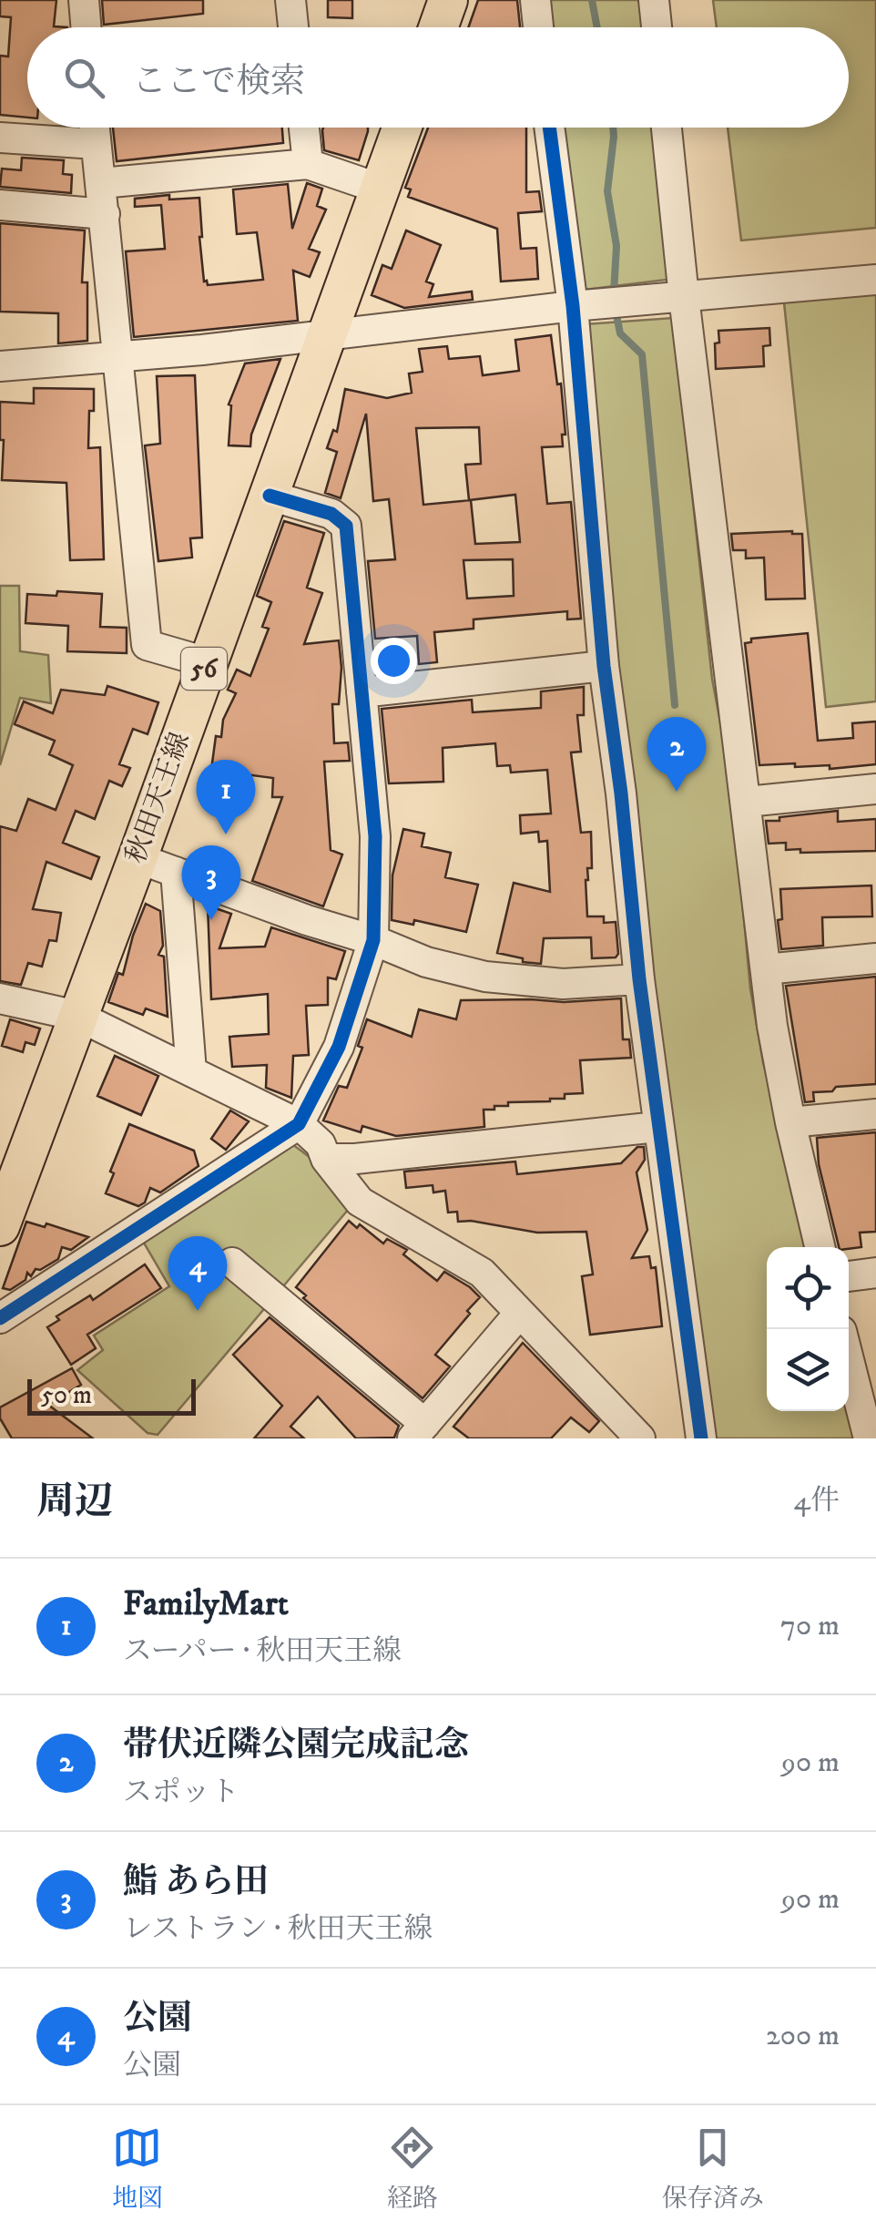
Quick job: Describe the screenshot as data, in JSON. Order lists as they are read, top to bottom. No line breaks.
{"streets":{"main road":["56","秋田天王線"]},"scale_bar":"50 m","page":{"search":"ここで検索","pins":["2","1","3","4"],"scale":"50 m","heading":["周辺","4件"],"list":[{"mark":"1","name":"FamilyMart","note":"スーパー · 秋田天王線","value":"70 m"},{"mark":"2","name":"帯伏近隣公園完成記念","note":"スポット","value":"90 m"},{"mark":"3","name":"鮨 あら田","note":"レストラン · 秋田天王線","value":"90 m"},{"mark":"4","name":"公園","note":"公園","value":"200 m"}],"nav":["地図","経路","保存済み"]}}
